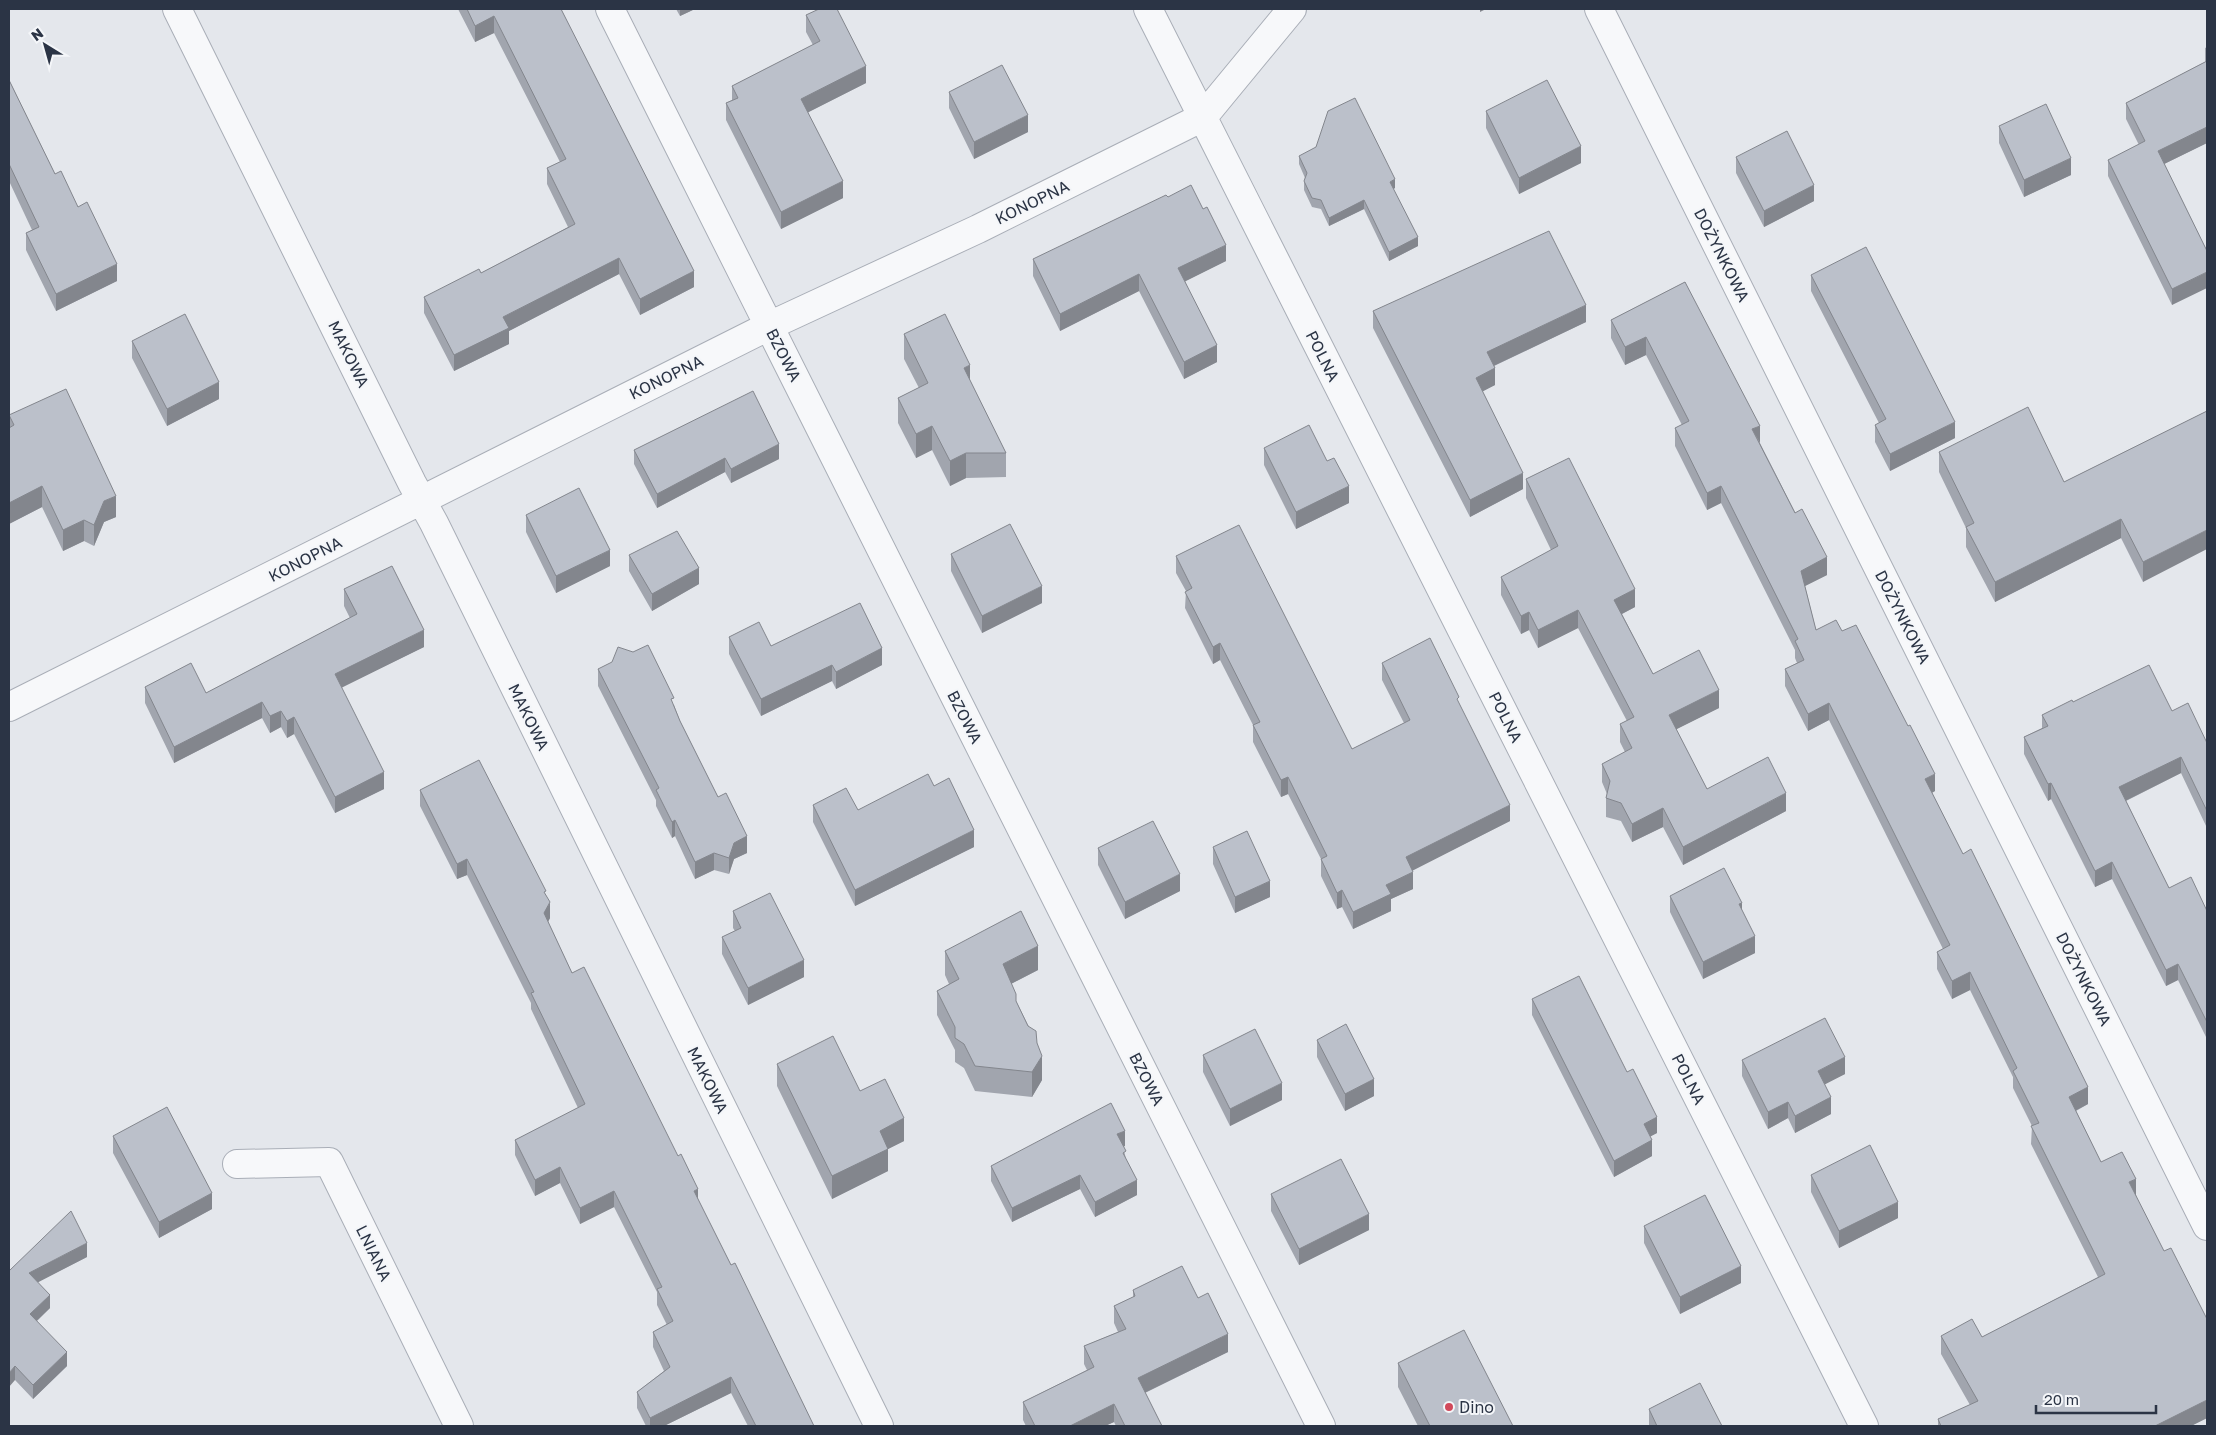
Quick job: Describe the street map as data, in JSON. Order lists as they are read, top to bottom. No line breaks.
{"streets":{"street":["KONOPNA","DOŻYNKOWA","MAKOWA","BZOWA","POLNA","LNIANA"]},"crossings":[["KONOPNA","MAKOWA"],["KONOPNA","BZOWA"],["KONOPNA","POLNA"]],"places":["Dino"],"scale_bar":"20 m","north":"top left"}
